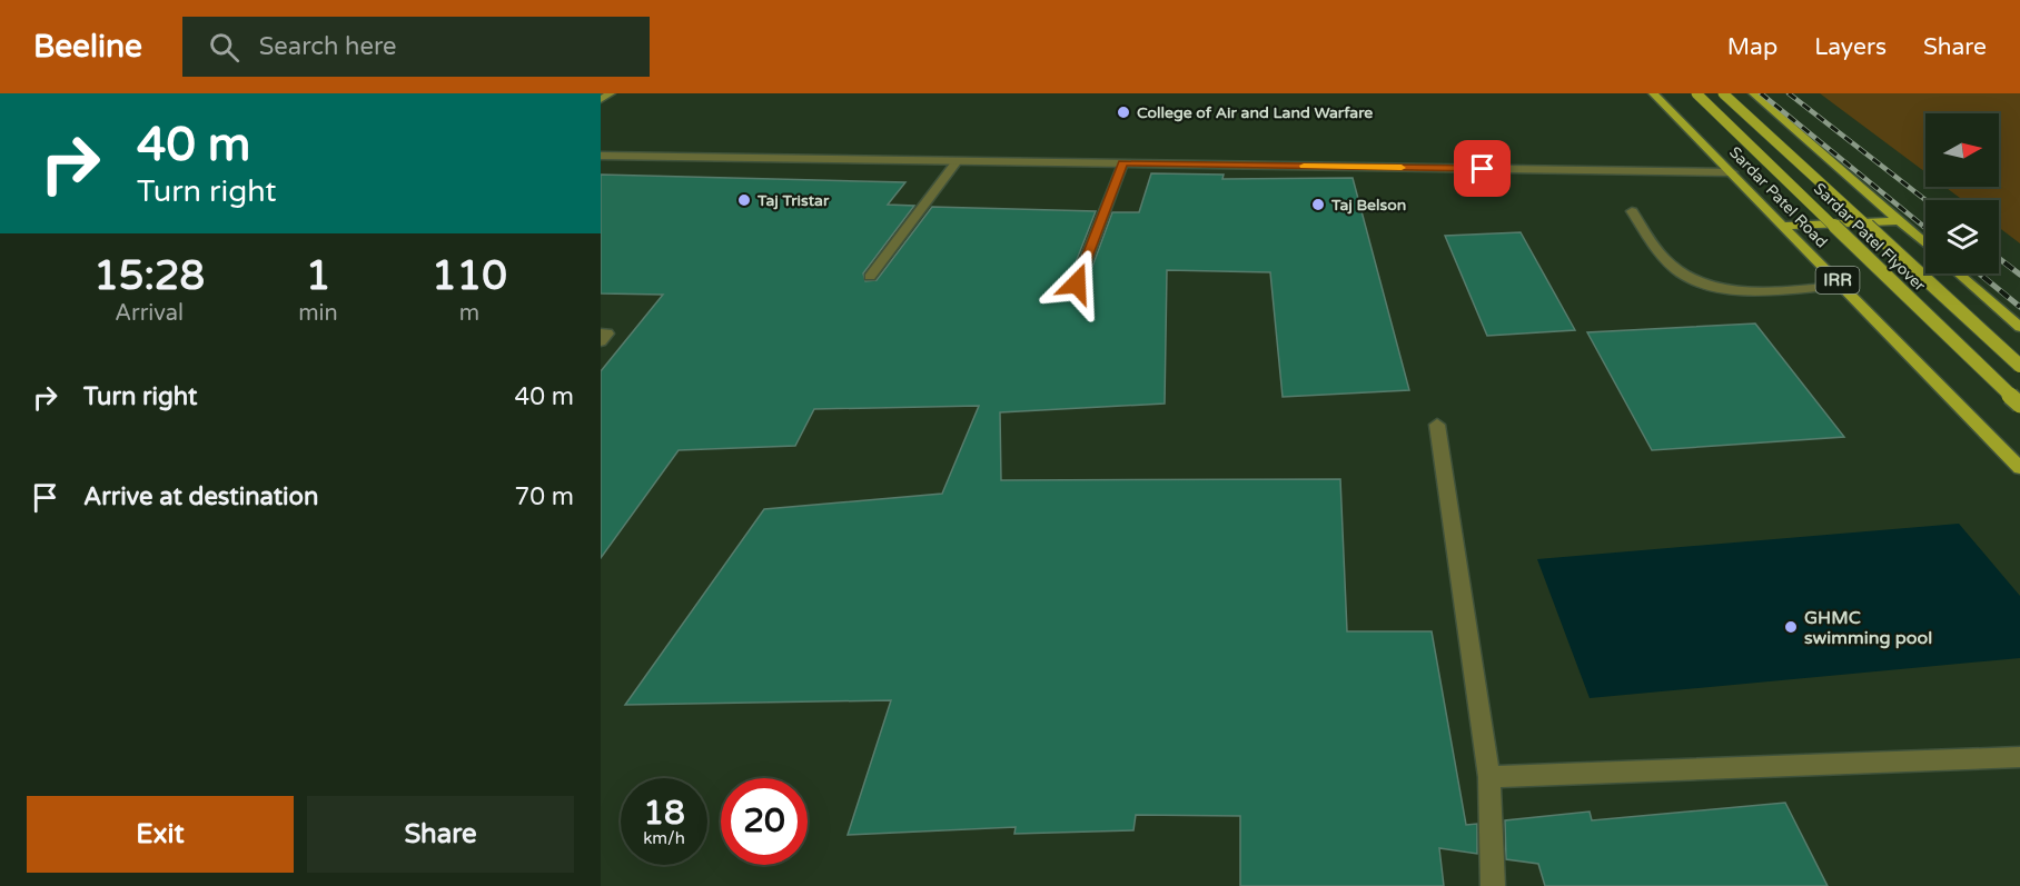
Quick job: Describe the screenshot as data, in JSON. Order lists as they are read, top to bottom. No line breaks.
{"streets":{"main road":["Sardar Patel Road","Sardar Patel Flyover","IRR"]},"places":["College of Air and Land Warfare","Taj Tristar","Taj Belson","GHMC swimming pool"],"north":"right","page":{"header":"Beeline","search":"Search here","nav":["Map","Layers","Share"],"turn":["40 m","Turn right"],"eta":["15:28","Arrival","1","min","110","m"],"list":[{"name":"Turn right","value":"40 m"},{"name":"Arrive at destination","value":"70 m"}],"speed":"18 km/h","limit":"20","buttons":["Exit","Share"]}}
